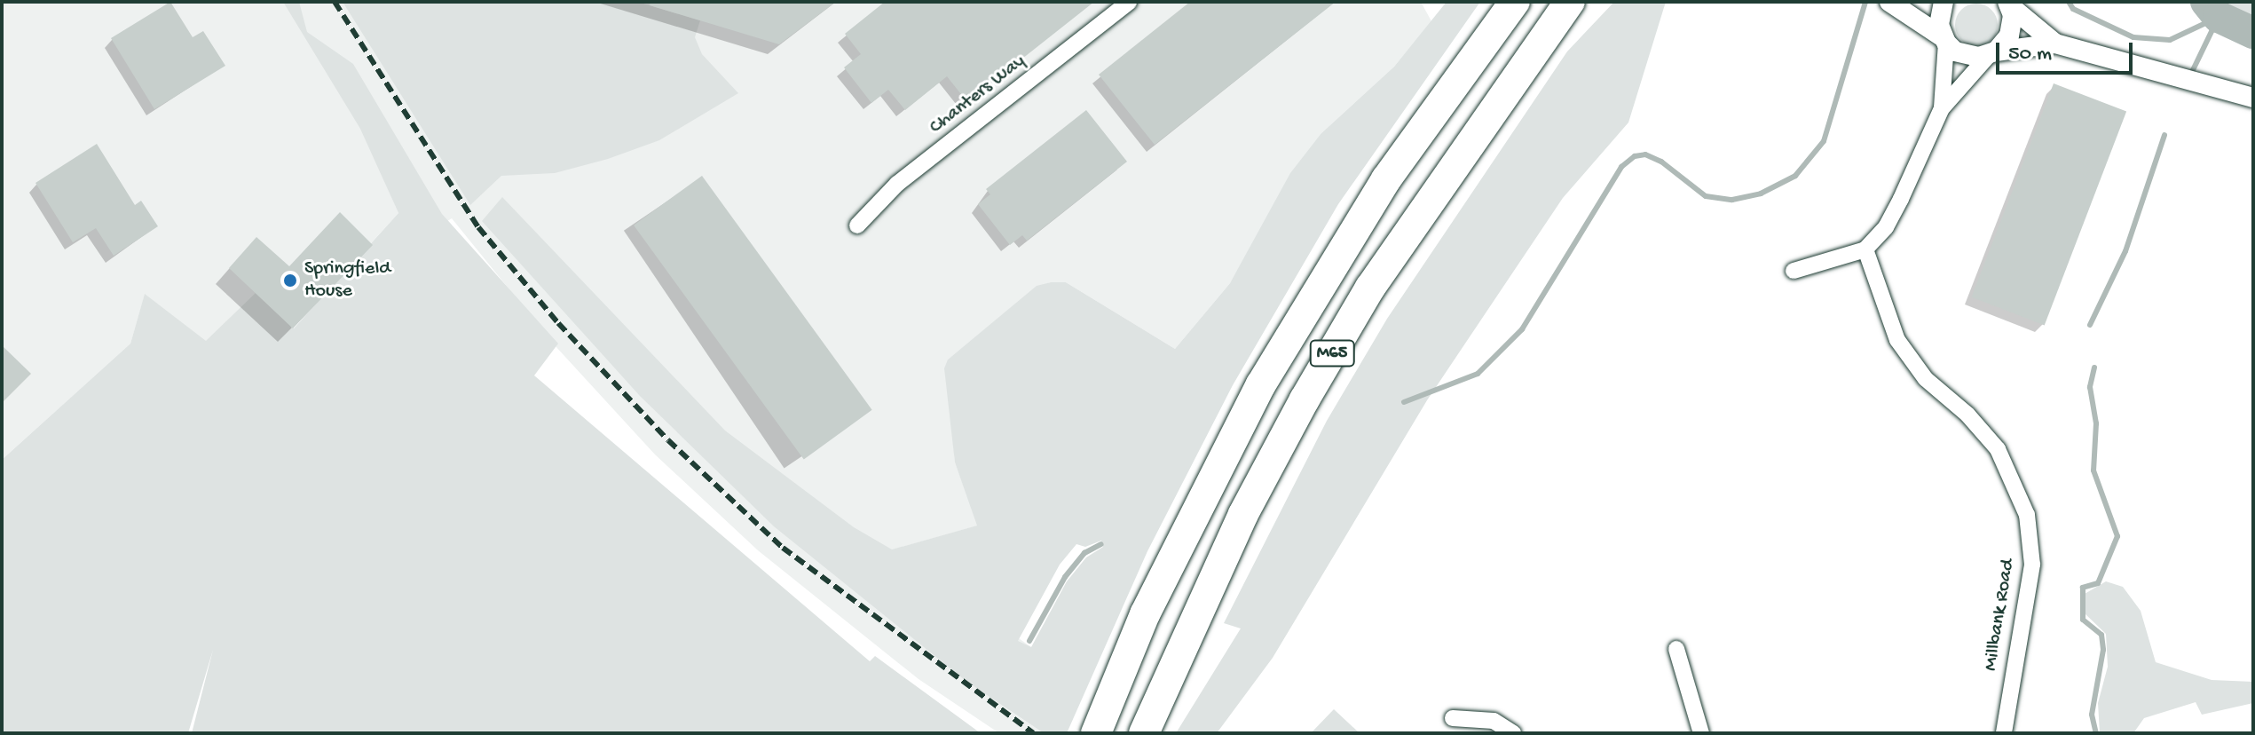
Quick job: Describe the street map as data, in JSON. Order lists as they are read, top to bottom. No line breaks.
{"streets":{"highway":["M65"],"street":["Chanters Way","Millbank Road"]},"places":["Springfield House"],"scale_bar":"50 m"}
